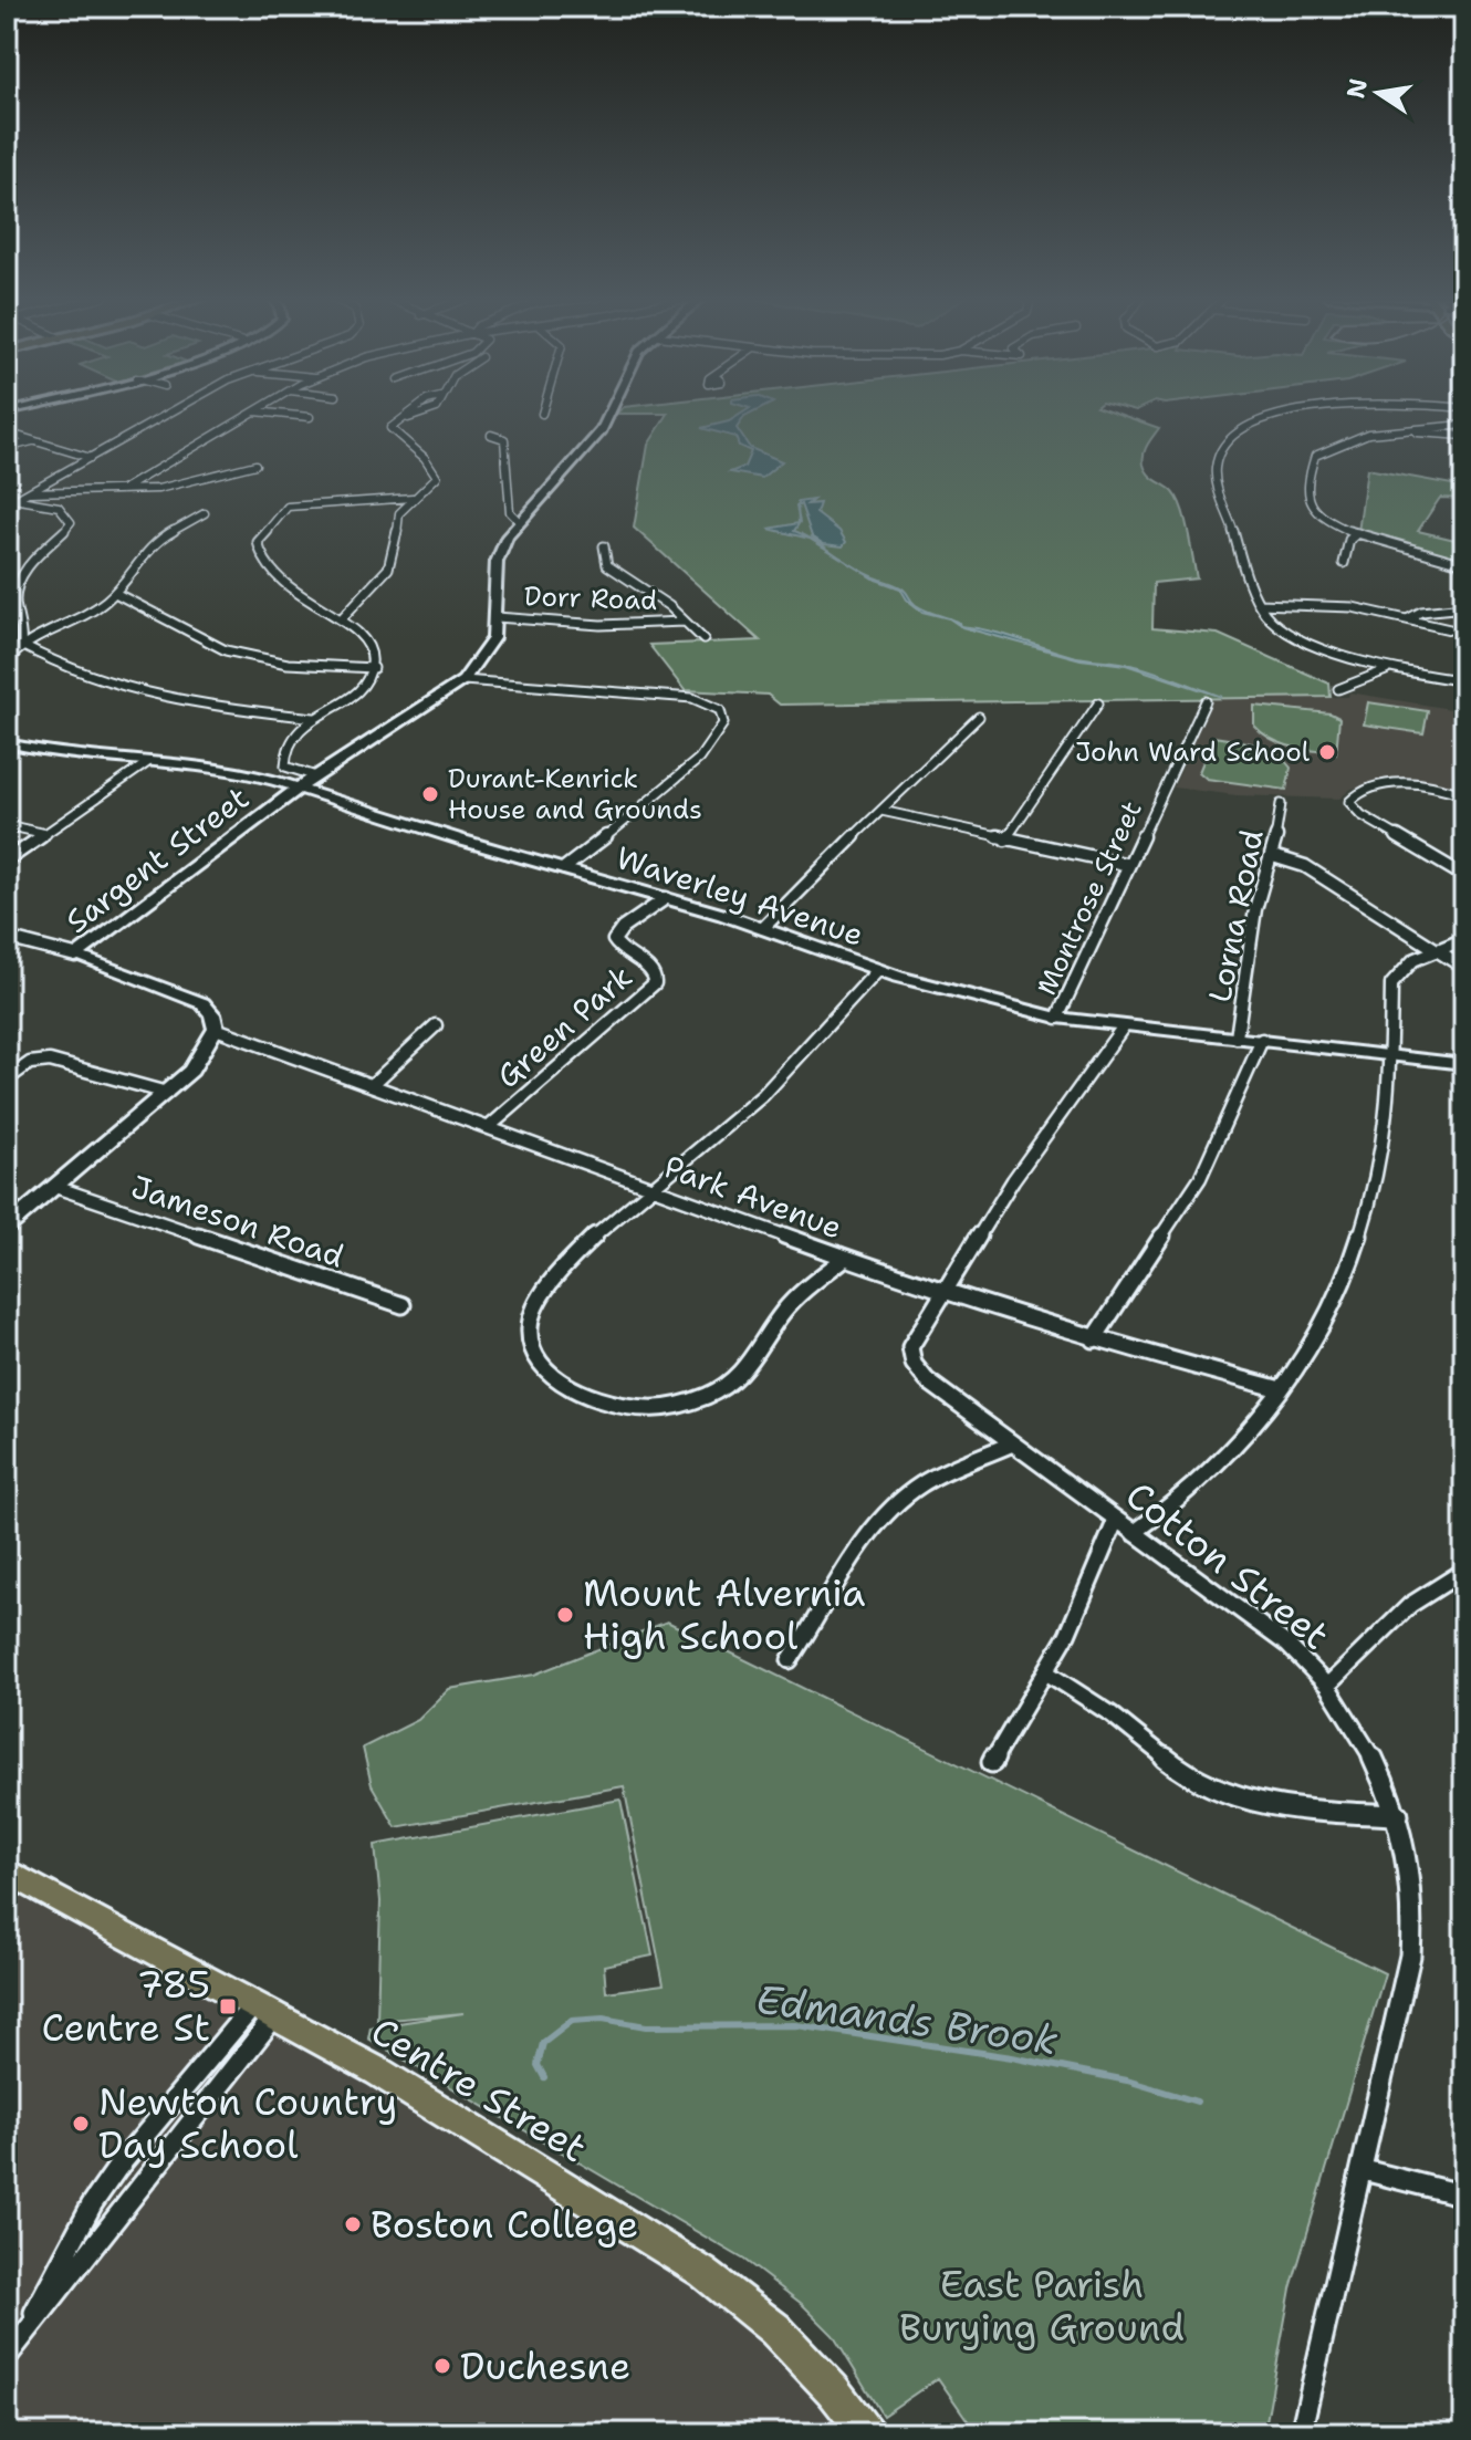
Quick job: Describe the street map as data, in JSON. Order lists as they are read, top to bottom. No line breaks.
{"streets":{"main road":["Centre Street"],"street":["Dorr Road","Sargent Street","Waverley Avenue","Montrose Street","Lorna Road","Green Park","Park Avenue","Jameson Road","Cotton Street"]},"crossings":[["Dorr Road","Sargent Street"],["Sargent Street","Waverley Avenue"],["Sargent Street","Park Avenue"],["Waverley Avenue","Montrose Street"],["Waverley Avenue","Lorna Road"],["Waverley Avenue","Green Park"],["Waverley Avenue","Cotton Street"],["Green Park","Park Avenue"],["Park Avenue","Cotton Street"]],"water":["Edmands Brook"],"parks":["East Parish Burying Ground"],"places":{"other":["John Ward School","Durant-Kenrick House and Grounds","Mount Alvernia High School","Newton Country Day School","Boston College","Duchesne"],"transit":["785 Centre St"]},"north":"left"}
